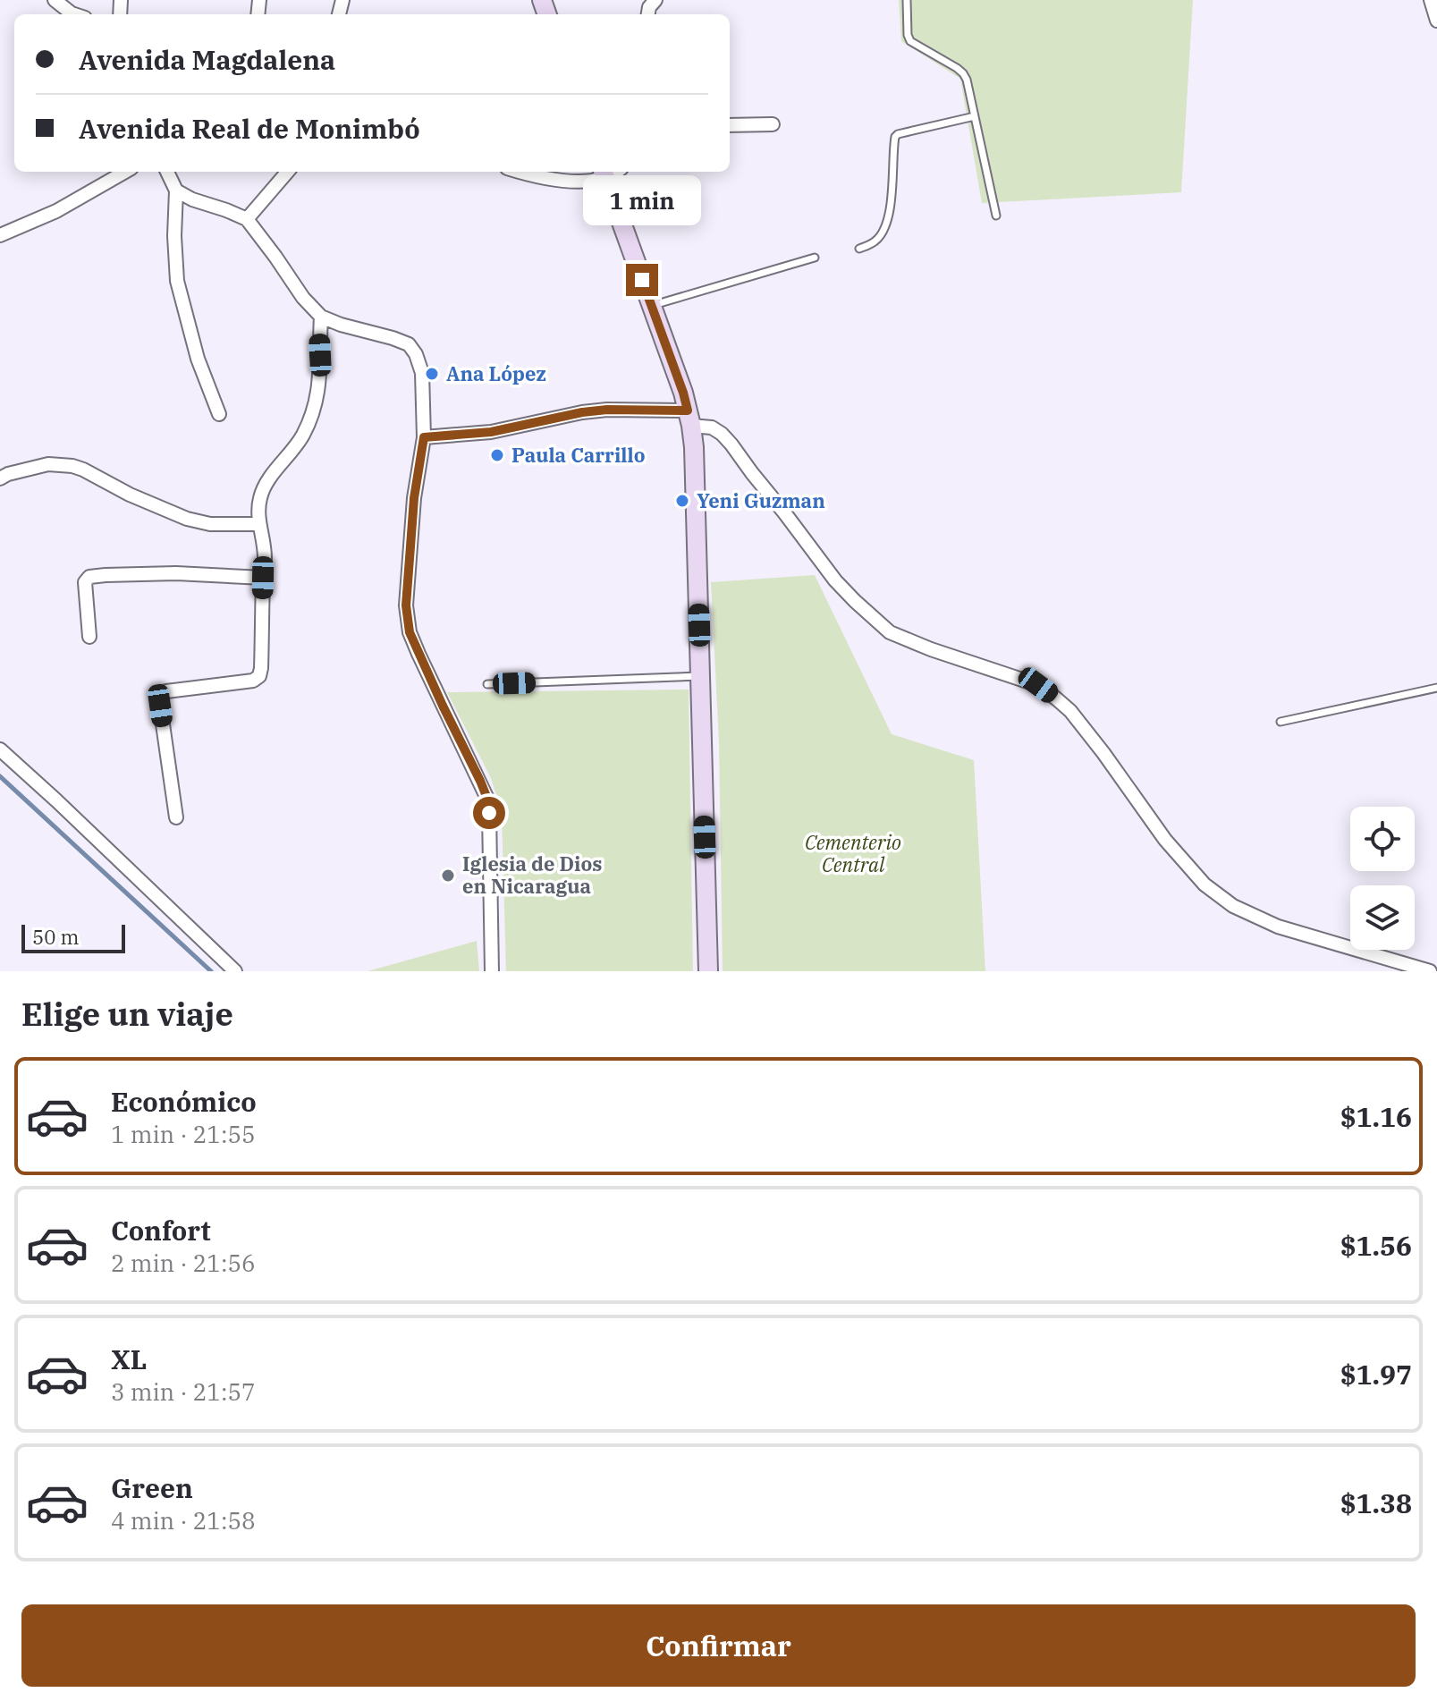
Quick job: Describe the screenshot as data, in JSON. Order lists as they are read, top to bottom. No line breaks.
{"parks":["Cementerio Central"],"places":["Ana López","Paula Carrillo","Yeni Guzman","Iglesia de Dios en Nicaragua"],"scale_bar":"50 m","page":{"banner":["Avenida Magdalena","Avenida Real de Monimbó"],"bubble":"1 min","scale":"50 m","heading":"Elige un viaje","list":[{"name":"Económico","note":"1 min · 21:55","value":"$1.16"},{"name":"Confort","note":"2 min · 21:56","value":"$1.56"},{"name":"XL","note":"3 min · 21:57","value":"$1.97"},{"name":"Green","note":"4 min · 21:58","value":"$1.38"}],"buttons":"Confirmar"}}
